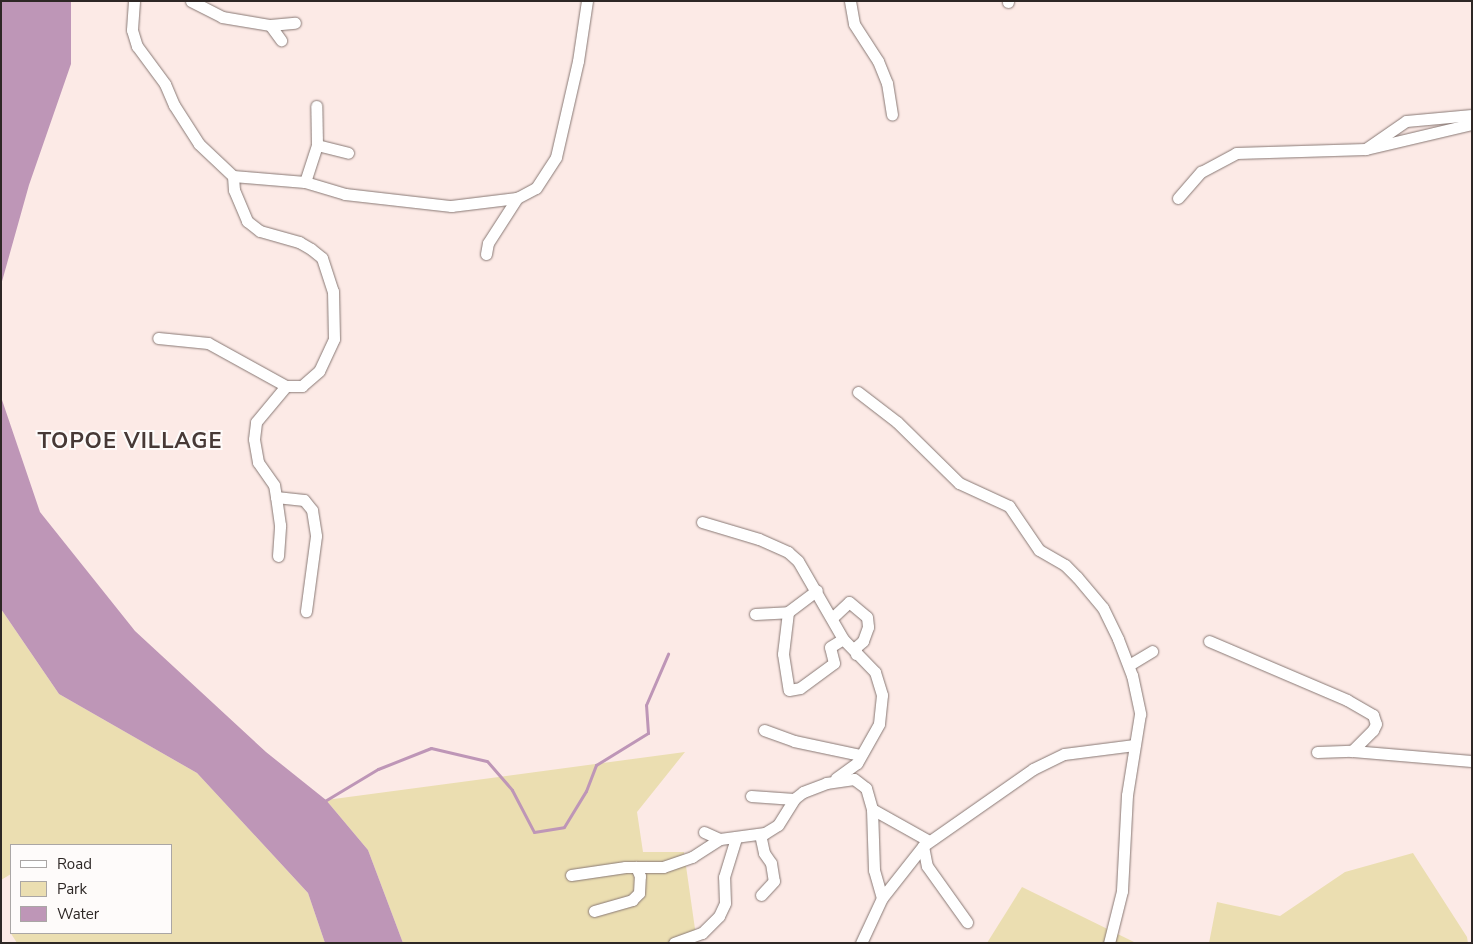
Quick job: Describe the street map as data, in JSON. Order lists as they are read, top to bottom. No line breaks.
{"districts":["TOPOE VILLAGE"],"legend":["Road","Park","Water"]}
